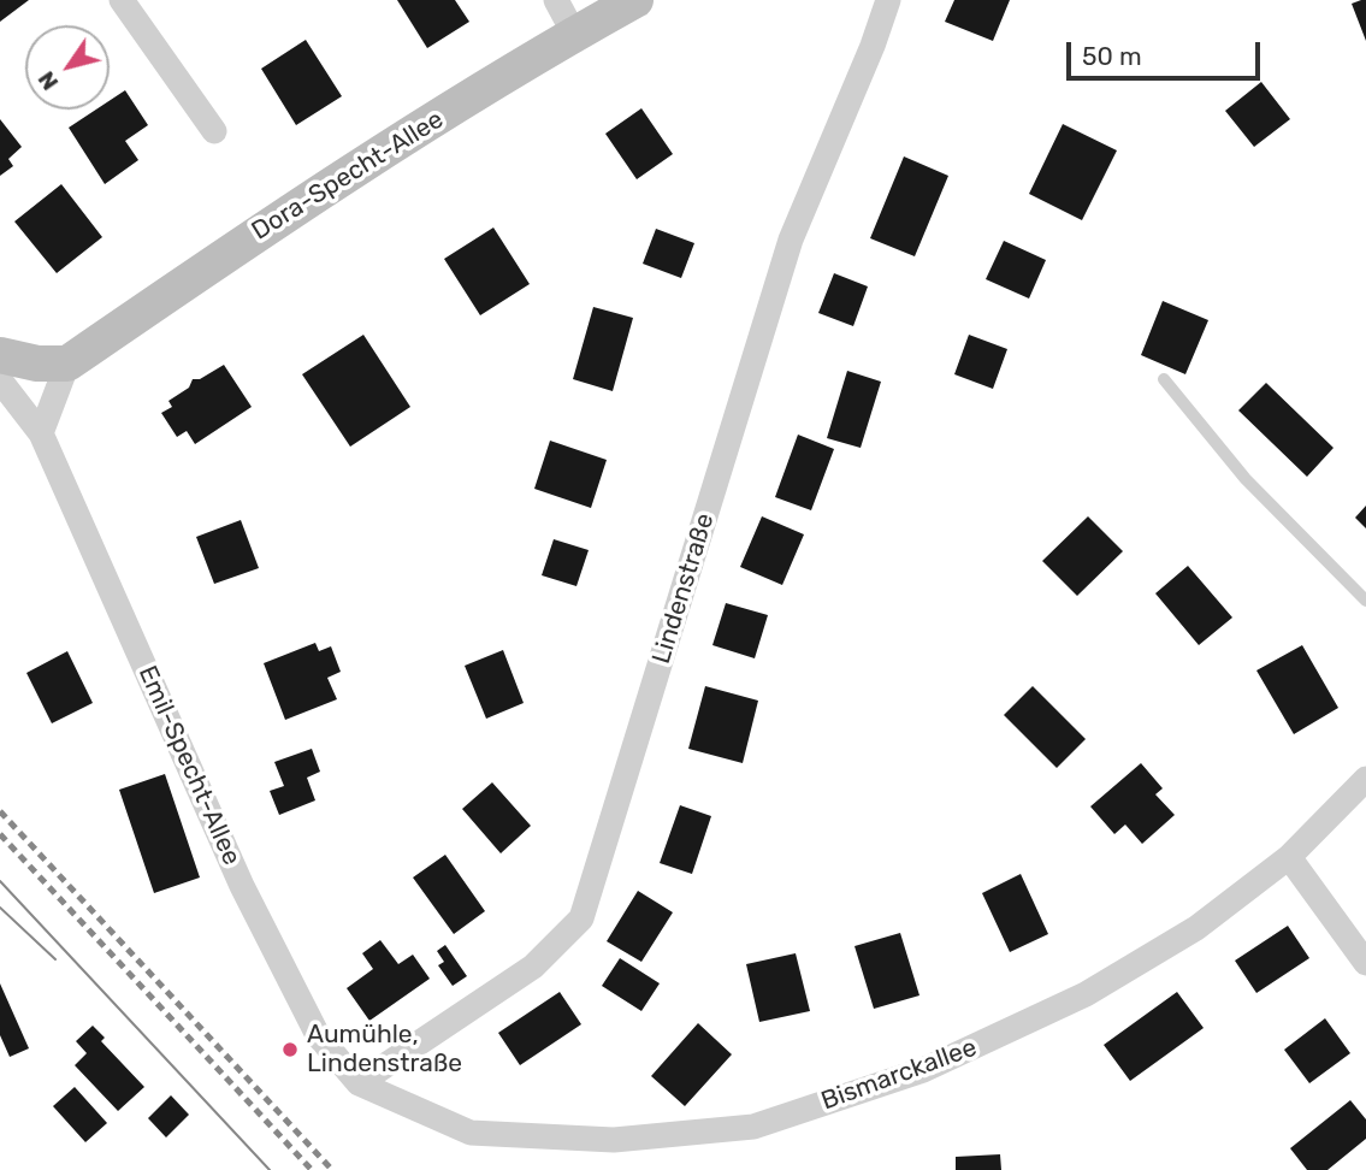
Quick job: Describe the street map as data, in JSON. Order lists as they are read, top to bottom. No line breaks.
{"streets":{"street":["Dora-Specht-Allee","Lindenstraße","Emil-Specht-Allee","Bismarckallee"]},"crossings":[["Dora-Specht-Allee","Emil-Specht-Allee"],["Lindenstraße","Emil-Specht-Allee"],["Lindenstraße","Bismarckallee"],["Emil-Specht-Allee","Bismarckallee"]],"places":["Aumühle, Lindenstraße"],"scale_bar":"50 m","north":"bottom left"}
